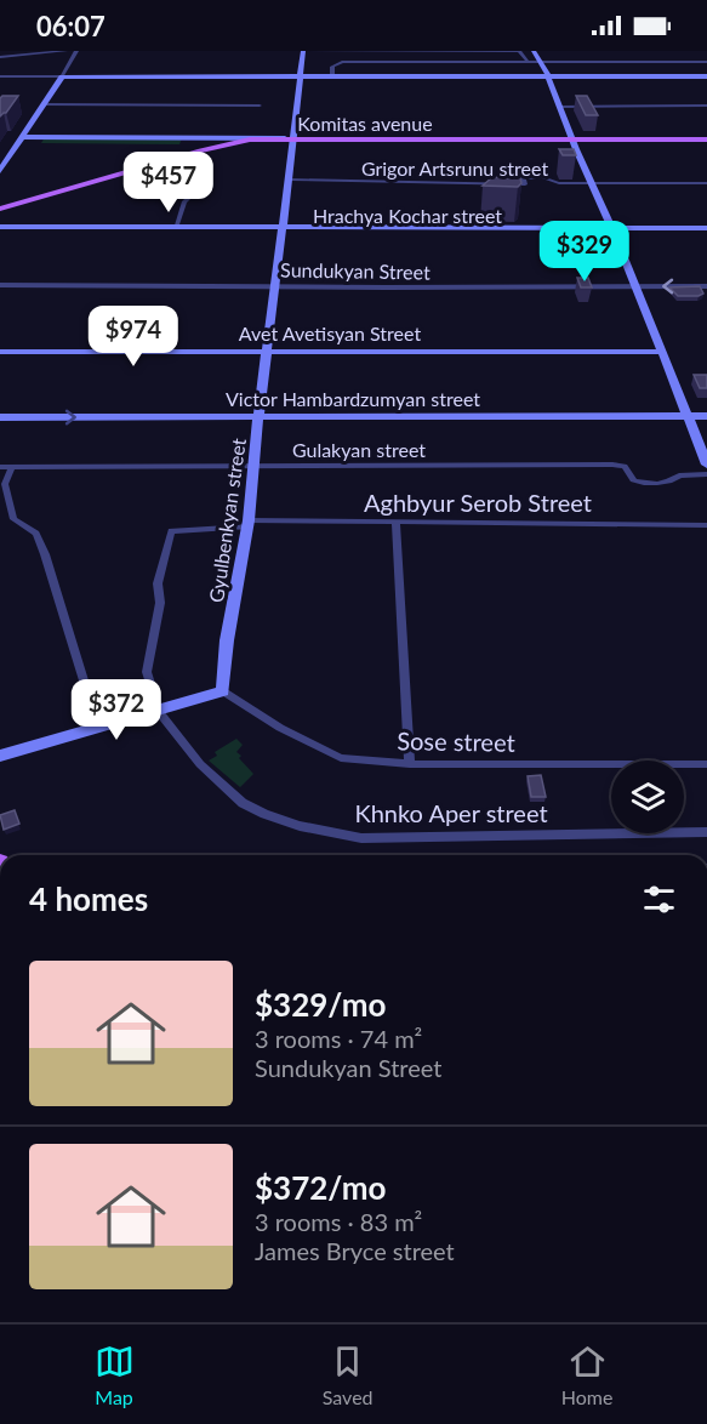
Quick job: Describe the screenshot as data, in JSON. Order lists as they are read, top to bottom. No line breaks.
{"streets":{"main road":["Komitas avenue"],"street":["Grigor Artsrunu street","Hrachya Kochar street","Sundukyan Street","Avet Avetisyan Street","Victor Hambardzumyan street","Gulakyan street","Aghbyur Serob Street","Gyulbenkyan street","Sose street","Khnko Aper street"]},"crossings":[["Komitas avenue","Gyulbenkyan street"],["Grigor Artsrunu street","Gyulbenkyan street"],["Hrachya Kochar street","Gyulbenkyan street"],["Sundukyan Street","Gyulbenkyan street"],["Avet Avetisyan Street","Gyulbenkyan street"],["Victor Hambardzumyan street","Gyulbenkyan street"],["Gulakyan street","Gyulbenkyan street"],["Aghbyur Serob Street","Gyulbenkyan street"],["Aghbyur Serob Street","Khnko Aper street"],["Gyulbenkyan street","Sose street"]],"one_way":["Victor Hambardzumyan street"],"page":{"status":"06:07","price":["$457","$329","$974","$372"],"heading":"4 homes","list":[{"name":"$329/mo","note":"3 rooms · 74 m² · Sundukyan Street"},{"name":"$372/mo","note":"3 rooms · 83 m² · James Bryce street"}],"tabs":["Map","Saved","Home"]}}
